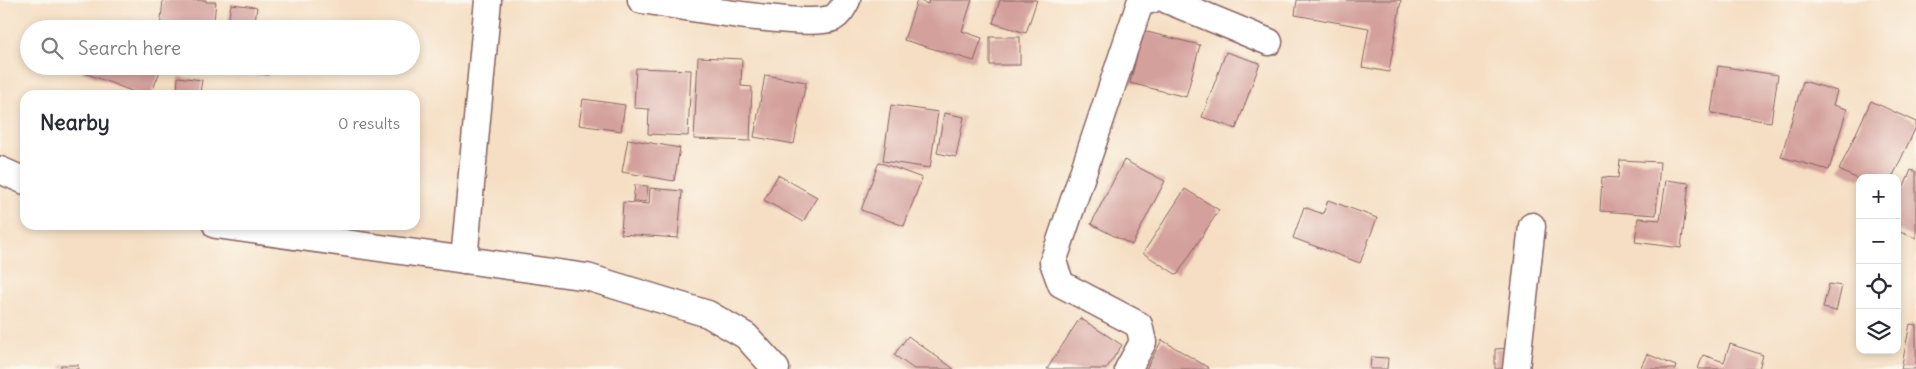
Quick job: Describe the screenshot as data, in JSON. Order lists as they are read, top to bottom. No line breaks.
{"page":{"search":"Search here","heading":["Nearby","0 results"],"map_buttons":["+","−"]}}
